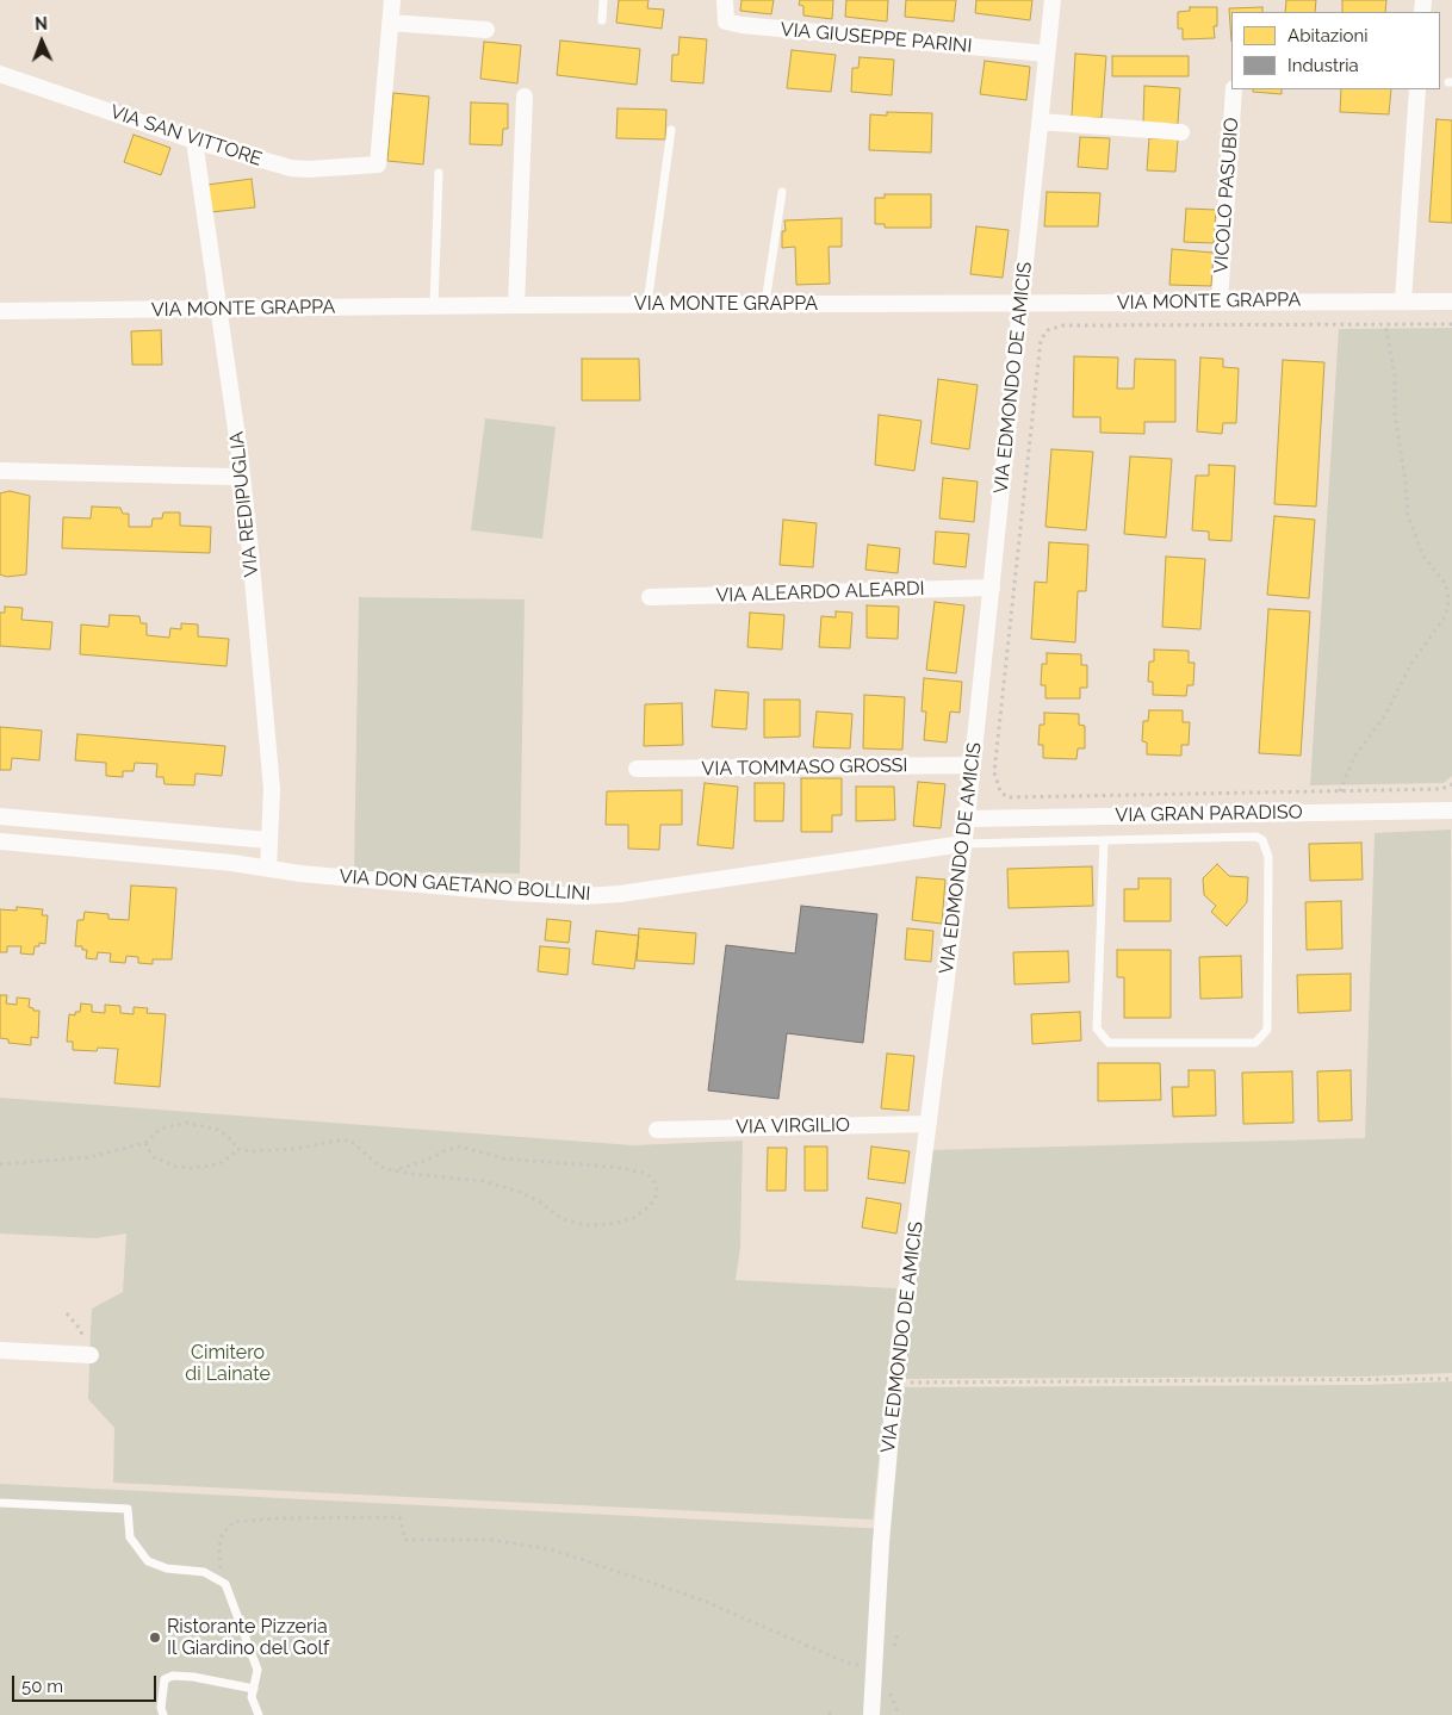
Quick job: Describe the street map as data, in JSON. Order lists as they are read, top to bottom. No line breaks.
{"streets":{"street":["VIA GIUSEPPE PARINI","VIA SAN VITTORE","VICOLO PASUBIO","VIA MONTE GRAPPA","VIA EDMONDO DE AMICIS","VIA REDIPUGLIA","VIA ALEARDO ALEARDI","VIA TOMMASO GROSSI","VIA GRAN PARADISO","VIA DON GAETANO BOLLINI","VIA VIRGILIO"]},"crossings":[["VIA GIUSEPPE PARINI","VIA EDMONDO DE AMICIS"],["VIA SAN VITTORE","VIA REDIPUGLIA"],["VICOLO PASUBIO","VIA MONTE GRAPPA"],["VIA MONTE GRAPPA","VIA EDMONDO DE AMICIS"],["VIA MONTE GRAPPA","VIA REDIPUGLIA"],["VIA EDMONDO DE AMICIS","VIA ALEARDO ALEARDI"],["VIA EDMONDO DE AMICIS","VIA TOMMASO GROSSI"],["VIA EDMONDO DE AMICIS","VIA GRAN PARADISO"],["VIA EDMONDO DE AMICIS","VIA DON GAETANO BOLLINI"],["VIA EDMONDO DE AMICIS","VIA VIRGILIO"],["VIA REDIPUGLIA","VIA DON GAETANO BOLLINI"]],"parks":["Cimitero di Lainate"],"places":["Ristorante Pizzeria Il Giardino del Golf"],"legend":["Abitazioni","Industria"],"scale_bar":"50 m","north":"top"}
